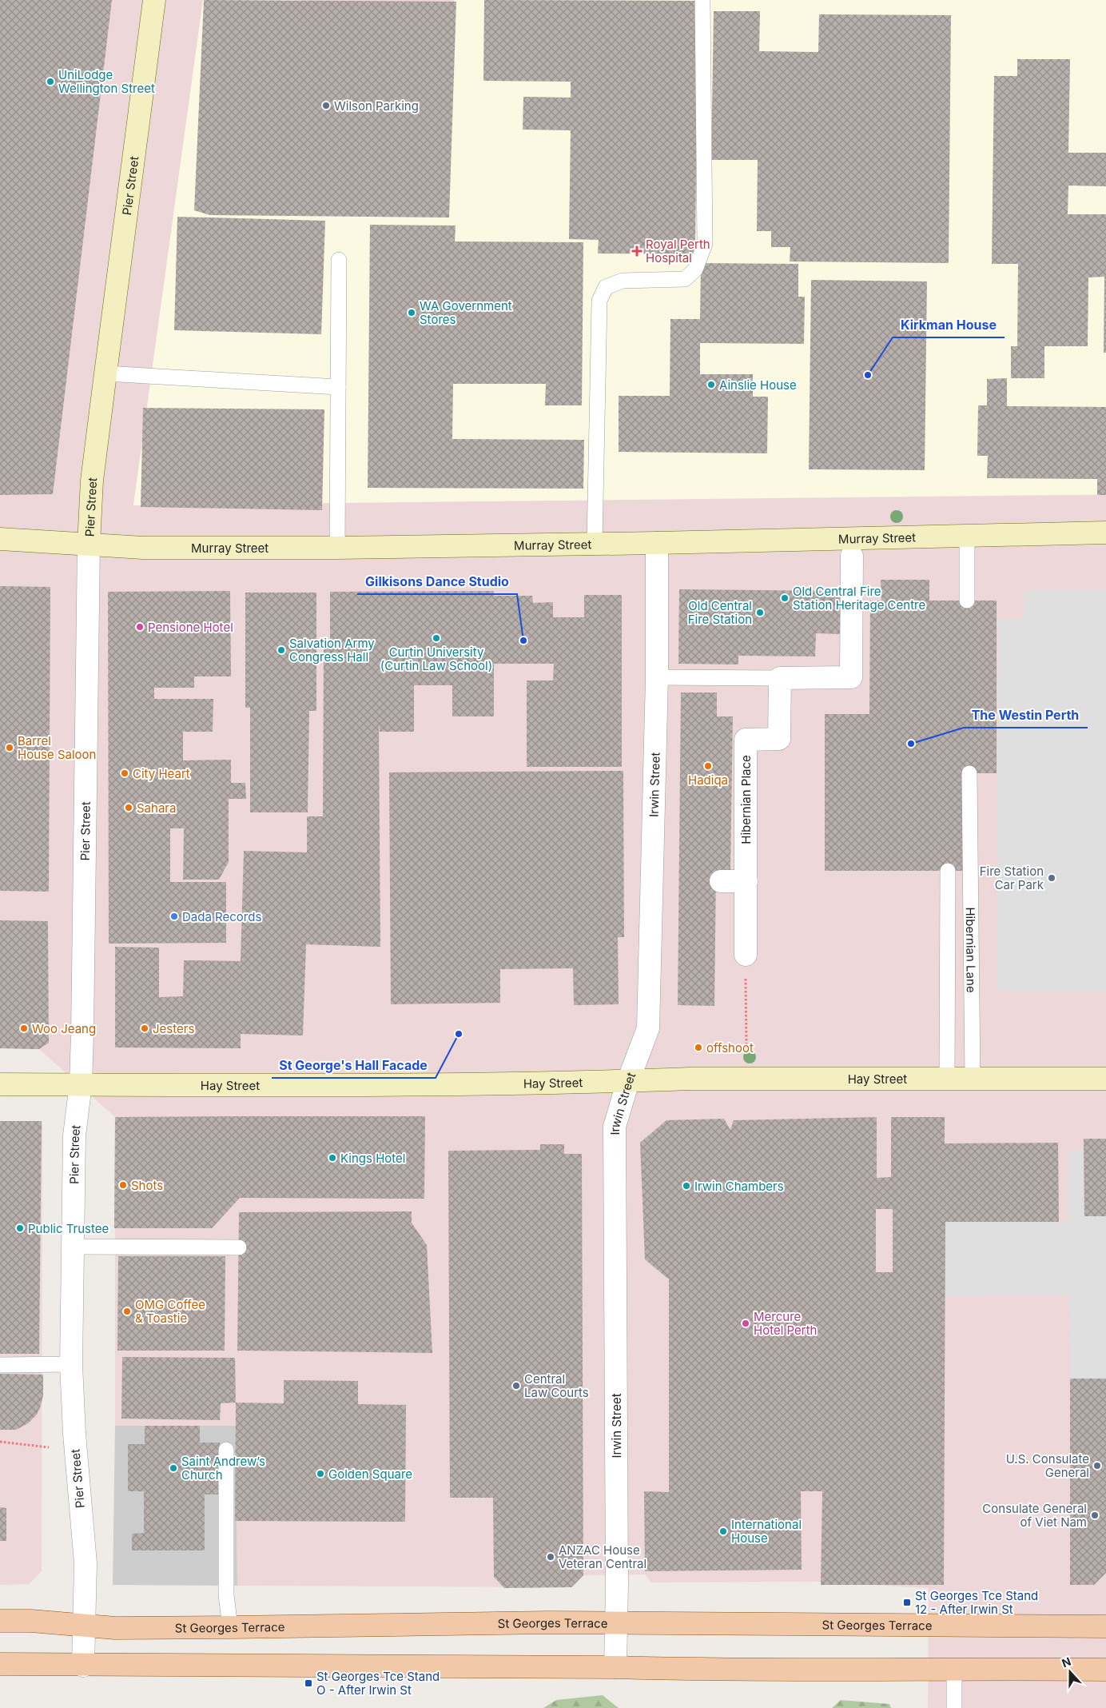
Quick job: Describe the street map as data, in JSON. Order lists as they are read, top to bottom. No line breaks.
{"streets":{"main road":["St Georges Terrace"],"street":["Pier Street","Murray Street","Irwin Street","Hibernian Place","Hay Street"],"lane":["Hibernian Lane"]},"crossings":[["Pier Street","Murray Street"],["Pier Street","Hay Street"],["Pier Street","St Georges Terrace"],["Murray Street","Irwin Street"],["Irwin Street","Hay Street"],["Irwin Street","St Georges Terrace"],["Hibernian Lane","Hay Street"]],"places":{"other":["UniLodge Wellington Street","Wilson Parking","WA Government Stores","Kirkman House","Ainslie House","Old Central Fire Station Heritage Centre","Old Central Fire Station","Pensione Hotel","Curtin University (Curtin Law School)","Gilkisons Dance Studio","Salvation Army Congress Hall","The Westin Perth","Barrel House Saloon","Hadiqa","City Heart","Sahara","Fire Station Car Park","Dada Records","Woo Jeang","Jesters","St George's Hall Facade","offshoot","Kings Hotel","Shots","Irwin Chambers","Public Trustee","OMG Coffee & Toastie","Mercure Hotel Perth","Central Law Courts","U.S. Consulate General","Saint Andrew’s Church","Golden Square","Consulate General of Viet Nam","International House","ANZAC House Veteran Central"],"health":["Royal Perth Hospital"],"transit":["St Georges Tce Stand 12 - After Irwin St","St Georges Tce Stand O - After Irwin St"]},"north":"top"}
